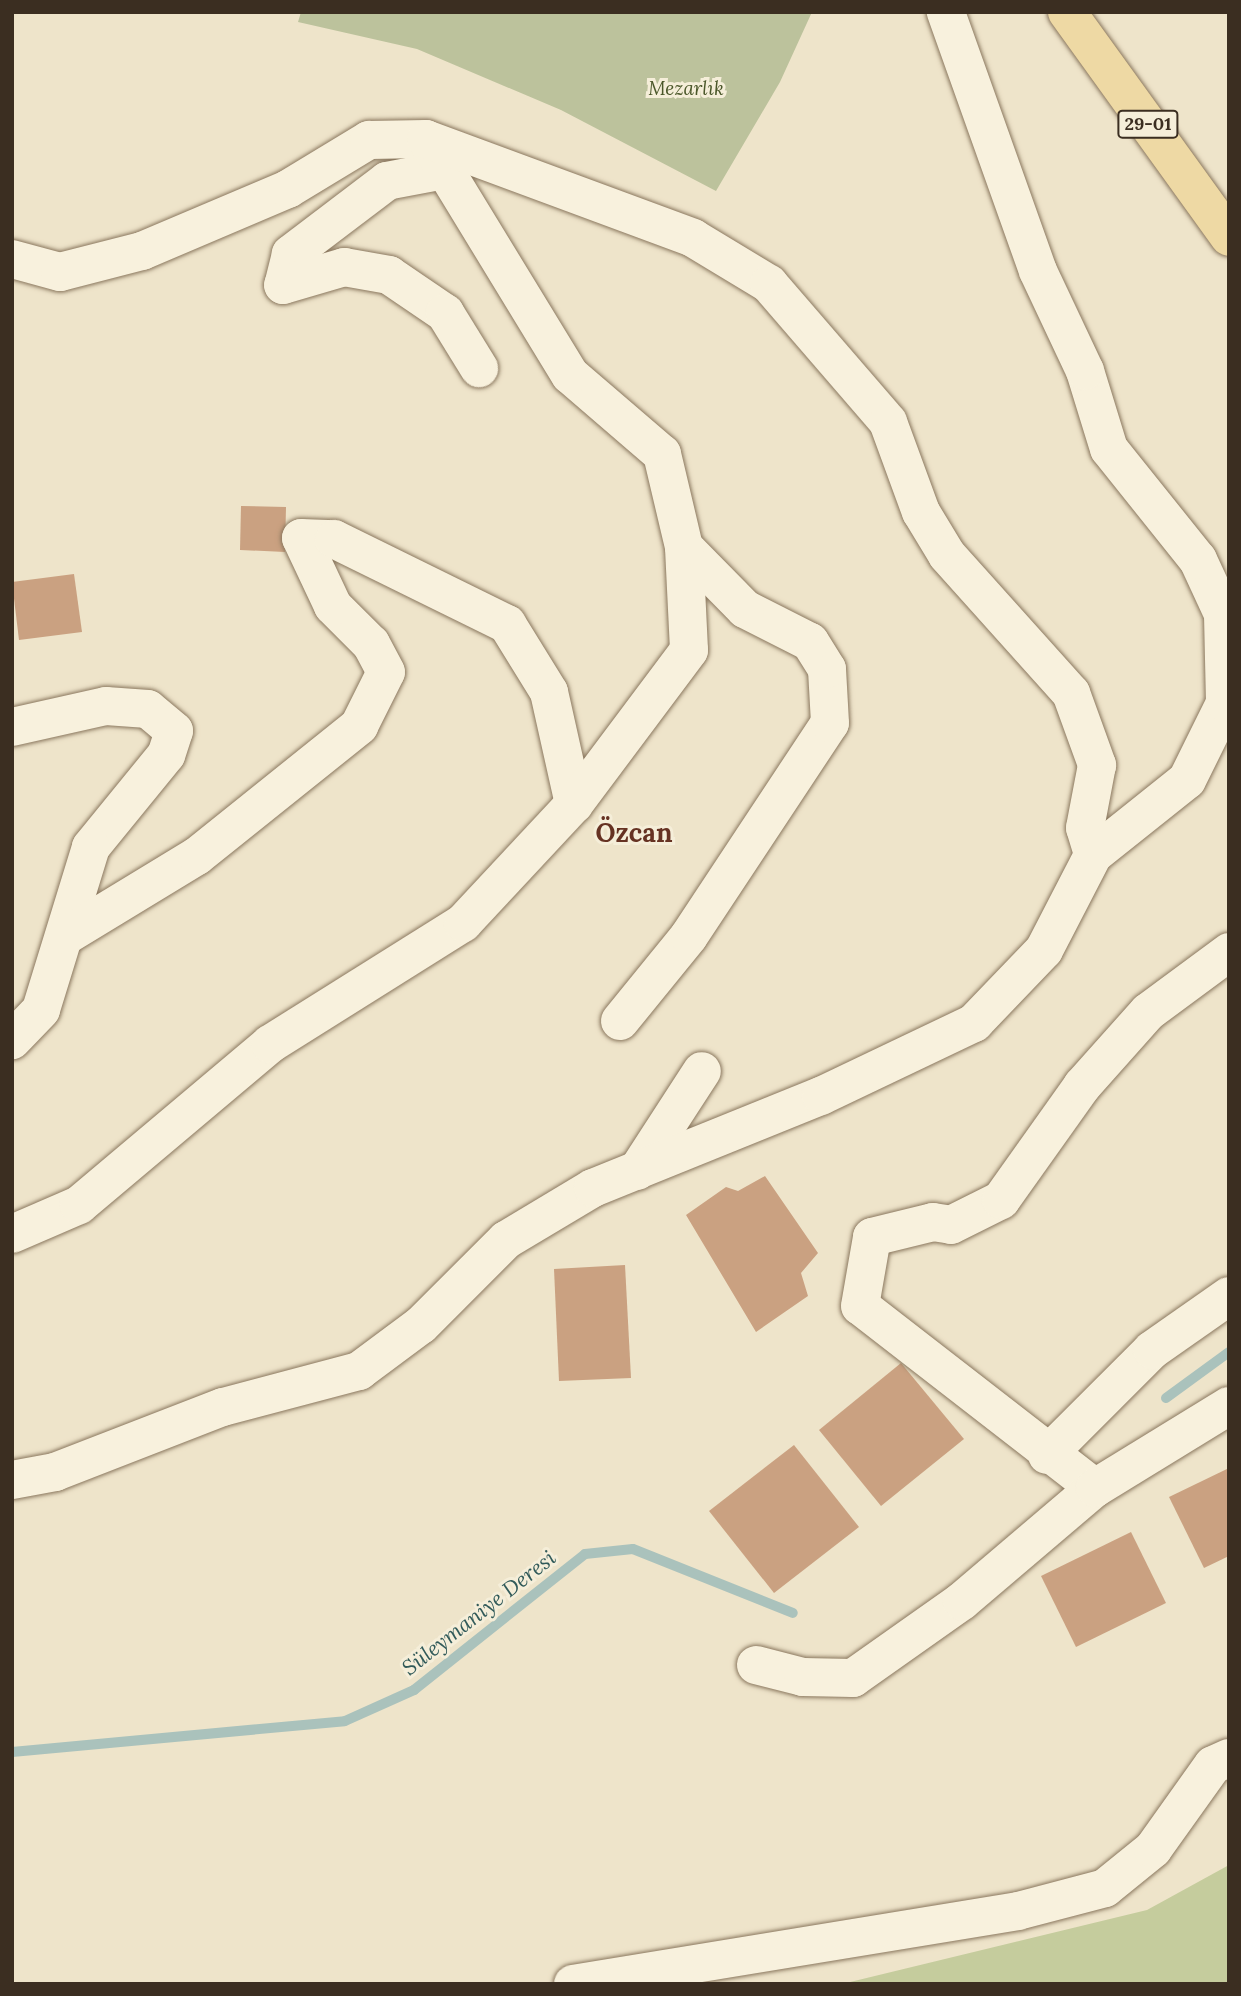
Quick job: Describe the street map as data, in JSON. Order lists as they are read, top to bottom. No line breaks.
{"streets":{"main road":["29-01"]},"districts":["Özcan"],"water":["Süleymaniye Deresi"],"parks":["Mezarlık"]}
